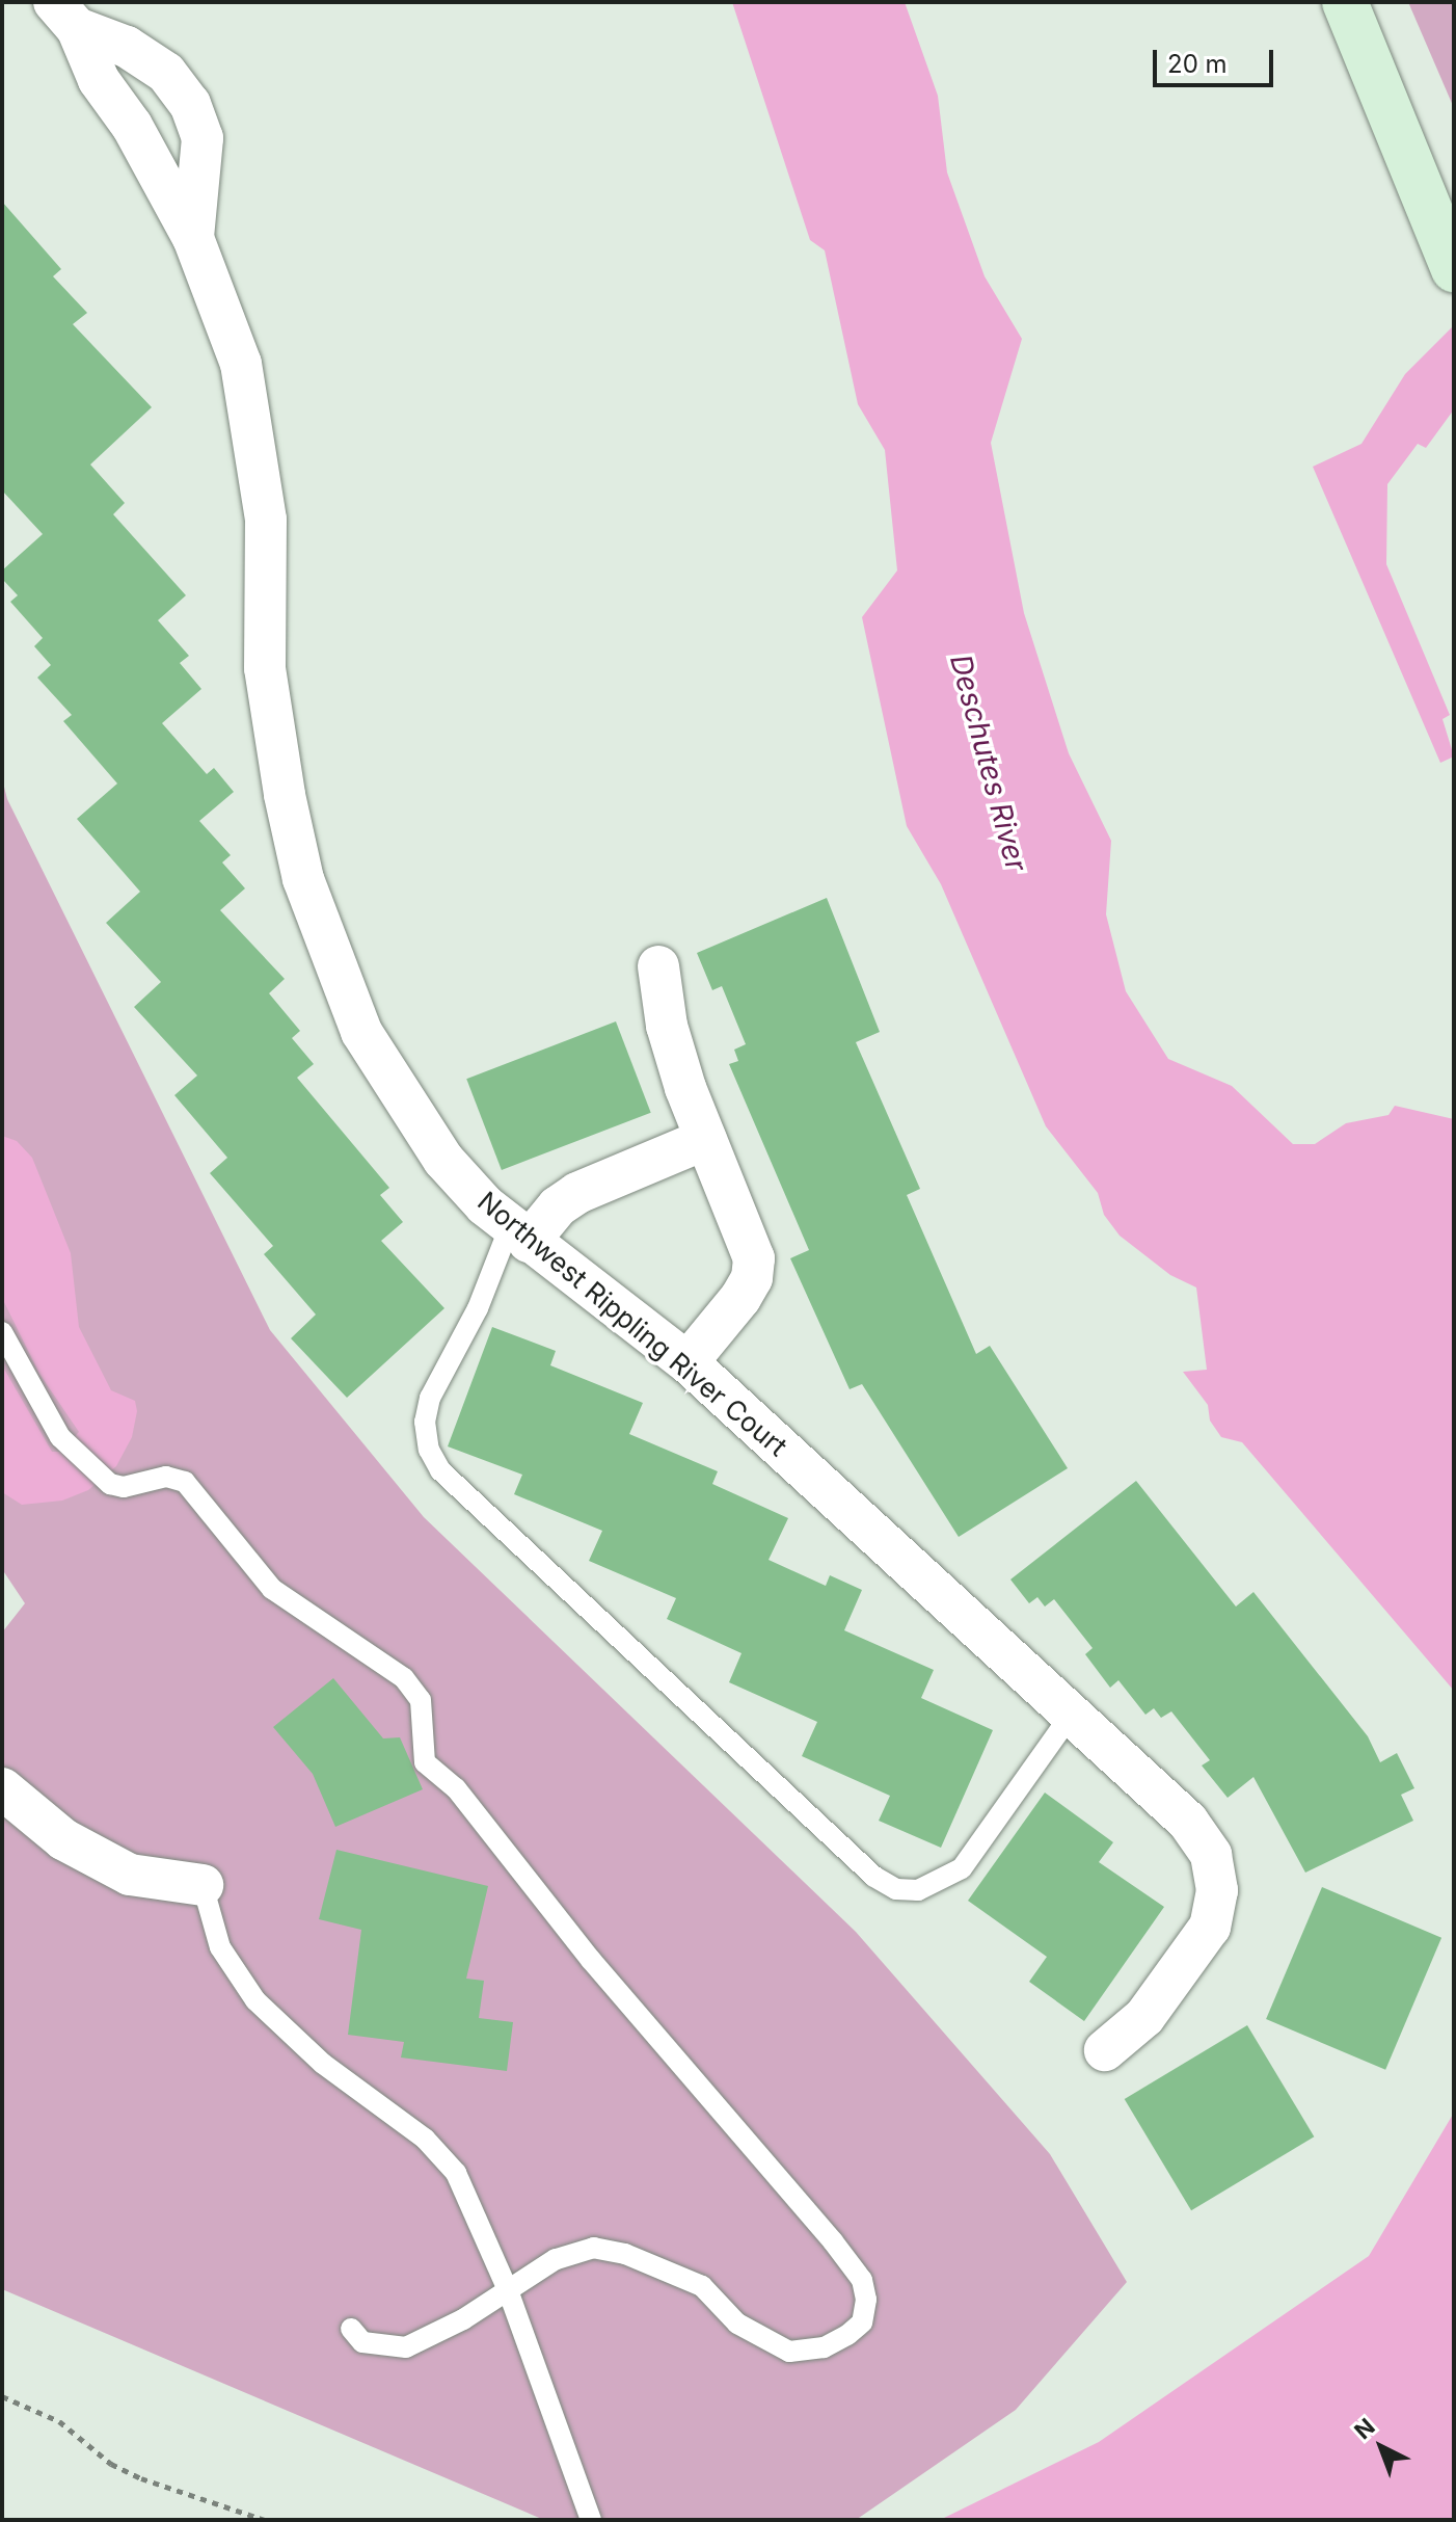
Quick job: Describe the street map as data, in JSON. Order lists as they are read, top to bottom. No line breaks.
{"streets":{"street":["Northwest Rippling River Court"]},"water":["Deschutes River"],"scale_bar":"20 m","north":"top left"}
